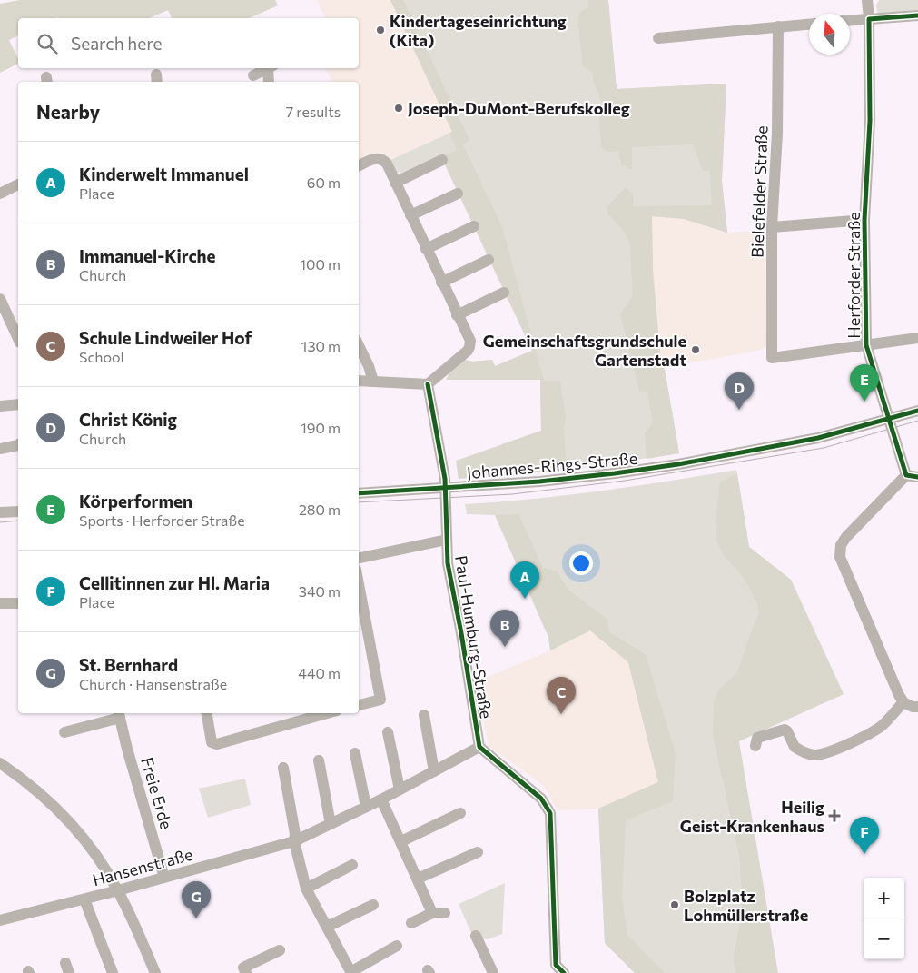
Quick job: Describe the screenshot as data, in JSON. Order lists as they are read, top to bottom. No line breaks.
{"streets":{"street":["Bielefelder Straße","Herforder Straße","Johannes-Rings-Straße","Paul-Humburg-Straße","Freie Erde","Hansenstraße"]},"crossings":[["Bielefelder Straße","Herforder Straße"],["Herforder Straße","Johannes-Rings-Straße"],["Johannes-Rings-Straße","Paul-Humburg-Straße"],["Paul-Humburg-Straße","Hansenstraße"],["Freie Erde","Hansenstraße"]],"places":{"other":["Kindertageseinrichtung (Kita)","Joseph-DuMont-Berufskolleg","Gemeinschaftsgrundschule Gartenstadt","Bolzplatz Lohmüllerstraße"],"health":["Heilig Geist-Krankenhaus"]},"north":"top","page":{"search":"Search here","heading":["Nearby","7 results"],"list":[{"mark":"A","name":"Kinderwelt Immanuel","note":"Place","value":"60 m"},{"mark":"B","name":"Immanuel-Kirche","note":"Church","value":"100 m"},{"mark":"C","name":"Schule Lindweiler Hof","note":"School","value":"130 m"},{"mark":"D","name":"Christ König","note":"Church","value":"190 m"},{"mark":"E","name":"Körperformen","note":"Sports · Herforder Straße","value":"280 m"},{"mark":"F","name":"Cellitinnen zur Hl. Maria","note":"Place","value":"340 m"},{"mark":"G","name":"St. Bernhard","note":"Church · Hansenstraße","value":"440 m"}],"pins":["E","D","A","B","C","F","G"],"map_buttons":["+","−"]}}
